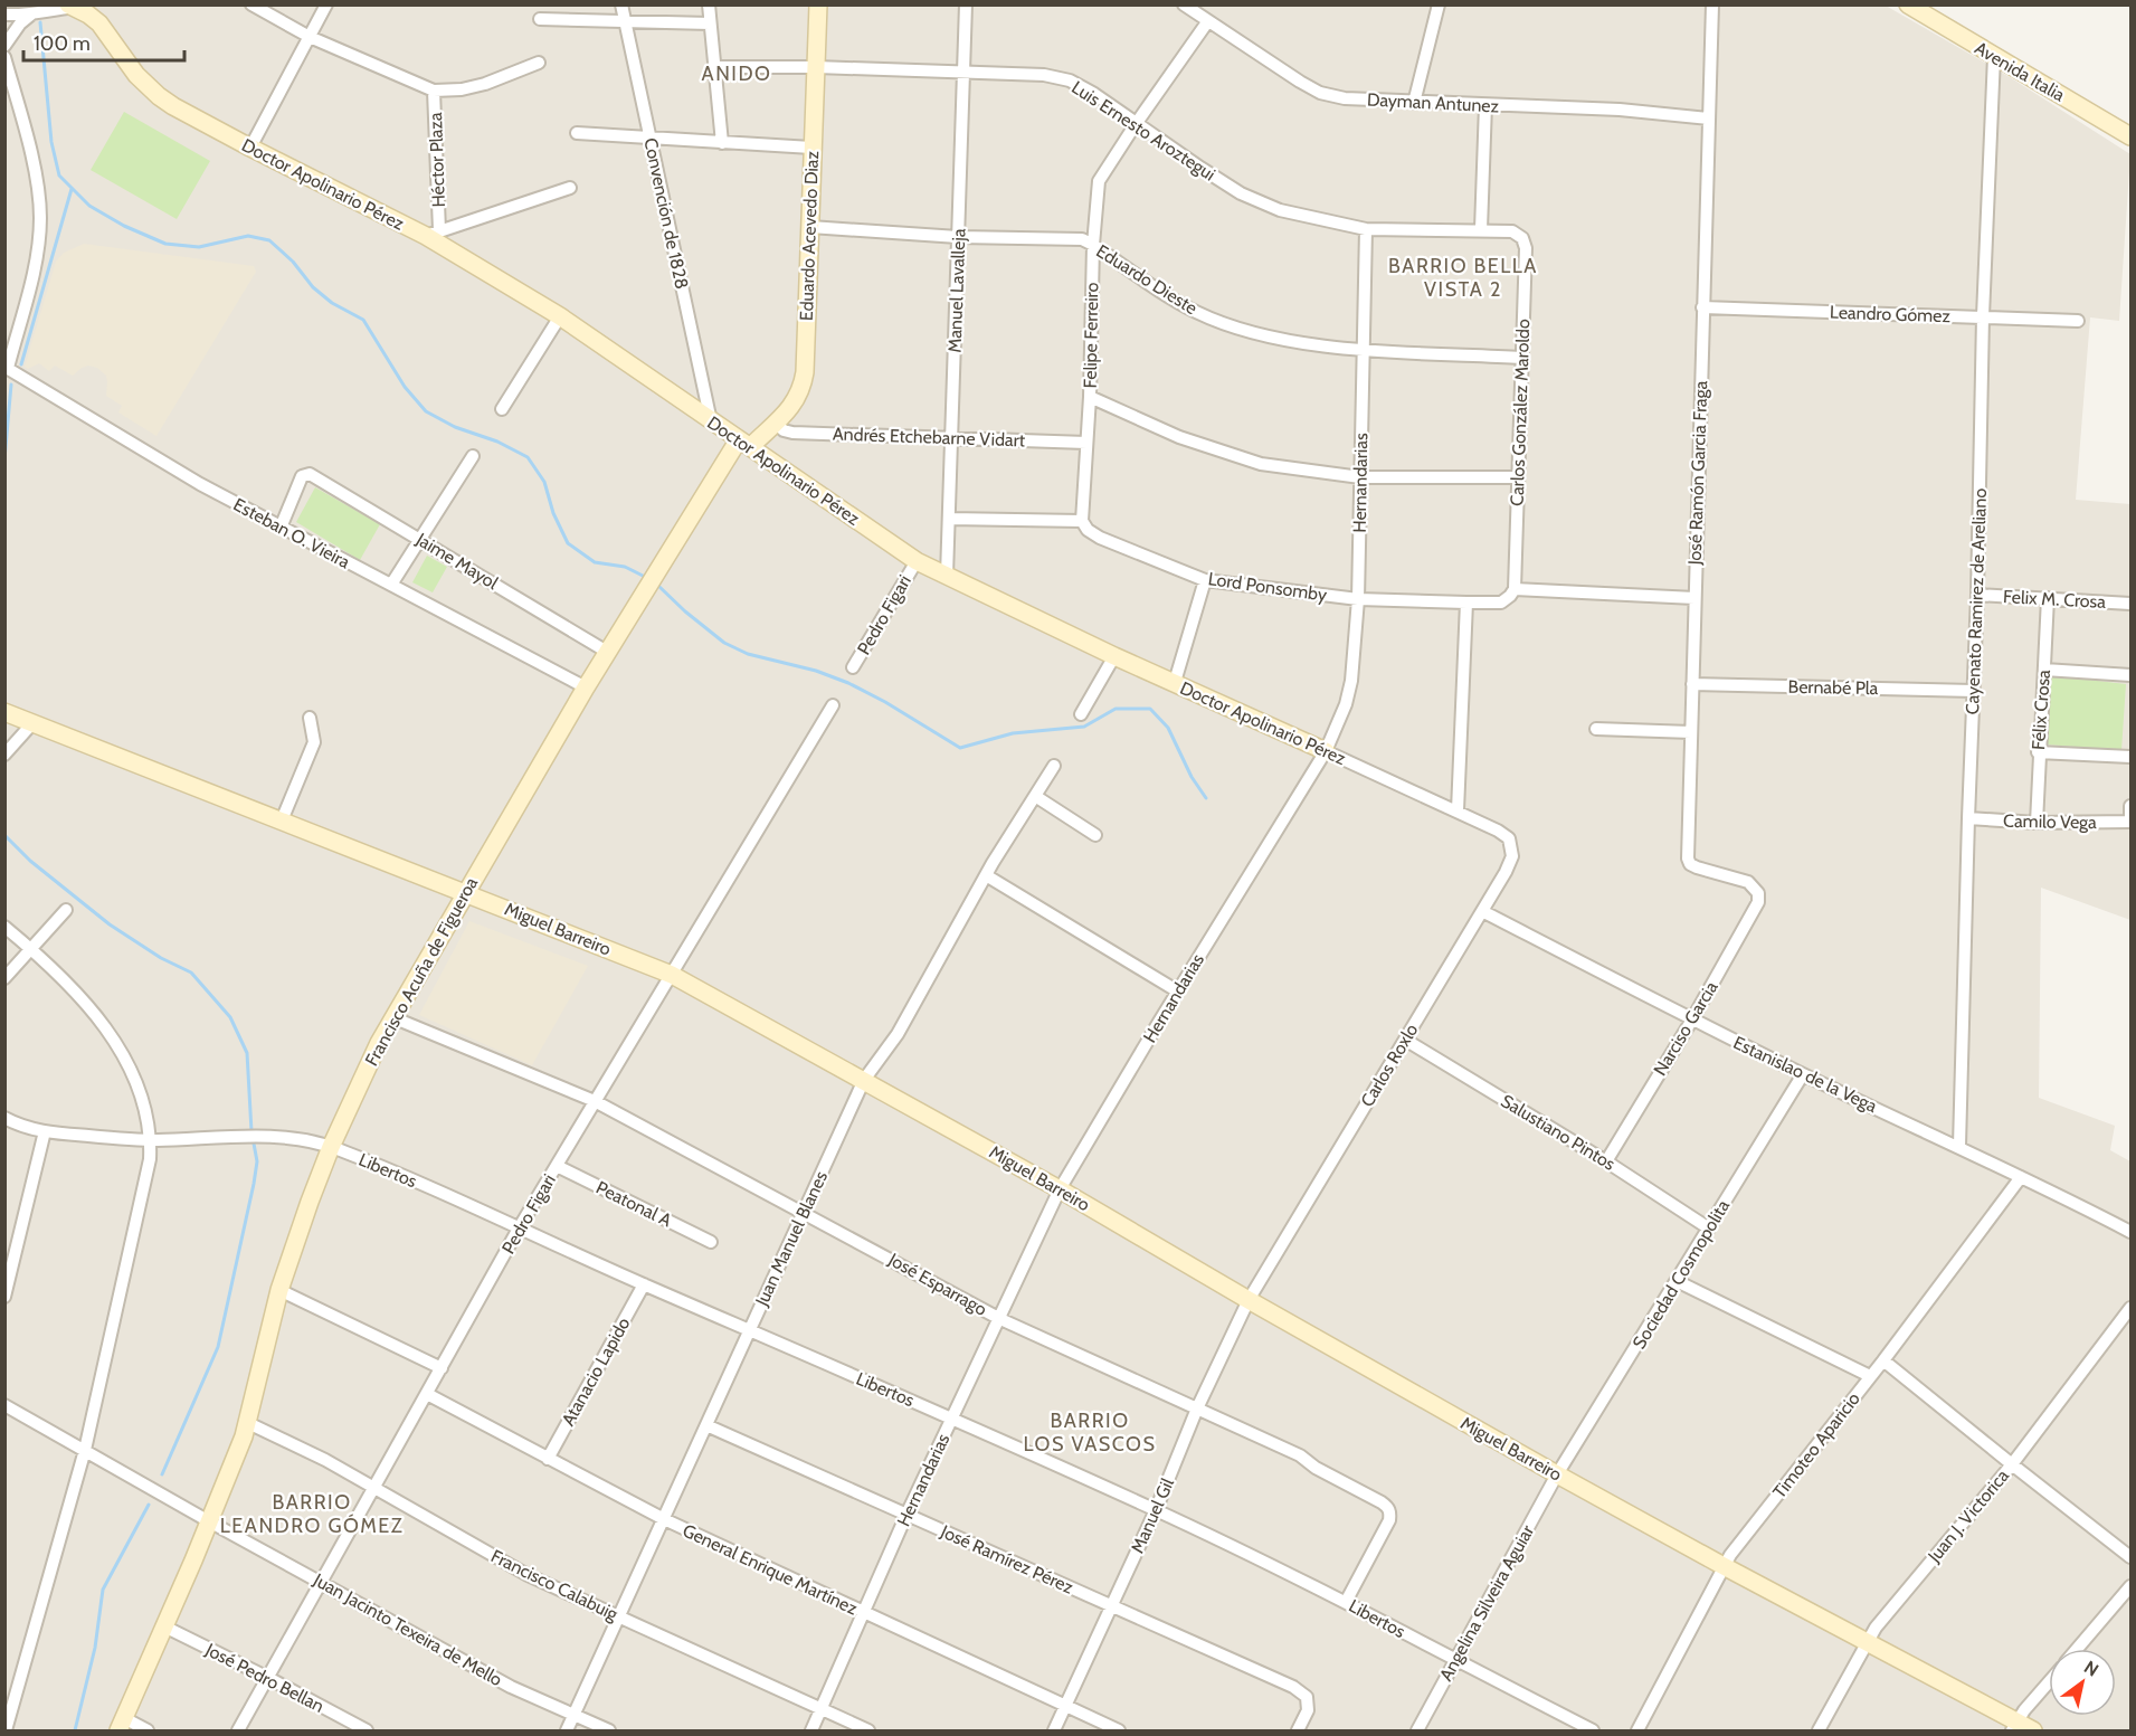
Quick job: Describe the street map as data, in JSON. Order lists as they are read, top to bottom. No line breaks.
{"streets":{"street":["Avenida Italia","Dayman Antunez","Luis Ernesto Aroztegui","Héctor Plaza","Doctor Apolinario Pérez","Convención de 1828","Eduardo Acevedo Diaz","Eduardo Dieste","Manuel Lavalleja","Leandro Gómez","Felipe Ferreiro","Carlos González Maroldo","Andrés Etchebarne Vidart","José Ramón Garcia Fraga","Hernandarias","Esteban O. Vieira","Jaime Mayol","Lord Ponsomby","Felix M. Crosa","Cayenato Ramirez de Areliano","Pedro Figari","Bernabé Pla","Félix Crosa","Camilo Vega","Miguel Barreiro","Francisco Acuña de Figueroa","Narciso Garcia","Carlos Roxlo","Estanislao de la Vega","Salustiano Pintos","Libertos","Peatonal A","Juan Manuel Blanes","Sociedad Cosmopolita","José Esparrago","Atanacio Lapido","Timoteo Aparicio","Manuel Gil","Juan J. Victorica","José Ramírez Pérez","General Enrique Martínez","Francisco Calabuig","Angelina Silveira Aguiar","Juan Jacinto Texeira de Mello","José Pedro Bellan"]},"crossings":[["Avenida Italia","Cayenato Ramirez de Areliano"],["Dayman Antunez","Felipe Ferreiro"],["Dayman Antunez","José Ramón Garcia Fraga"],["Luis Ernesto Aroztegui","Eduardo Acevedo Diaz"],["Luis Ernesto Aroztegui","Manuel Lavalleja"],["Luis Ernesto Aroztegui","Felipe Ferreiro"],["Luis Ernesto Aroztegui","Carlos González Maroldo"],["Luis Ernesto Aroztegui","Hernandarias"],["Héctor Plaza","Doctor Apolinario Pérez"],["Doctor Apolinario Pérez","Convención de 1828"],["Doctor Apolinario Pérez","Eduardo Acevedo Diaz"],["Doctor Apolinario Pérez","Manuel Lavalleja"],["Doctor Apolinario Pérez","Hernandarias"],["Doctor Apolinario Pérez","Pedro Figari"],["Doctor Apolinario Pérez","Francisco Acuña de Figueroa"],["Doctor Apolinario Pérez","Carlos Roxlo"],["Eduardo Acevedo Diaz","Eduardo Dieste"],["Eduardo Acevedo Diaz","Andrés Etchebarne Vidart"],["Eduardo Acevedo Diaz","Francisco Acuña de Figueroa"],["Eduardo Dieste","Manuel Lavalleja"],["Eduardo Dieste","Felipe Ferreiro"],["Eduardo Dieste","Carlos González Maroldo"],["Eduardo Dieste","Hernandarias"],["Manuel Lavalleja","Andrés Etchebarne Vidart"],["Leandro Gómez","José Ramón Garcia Fraga"],["Leandro Gómez","Cayenato Ramirez de Areliano"],["Felipe Ferreiro","Andrés Etchebarne Vidart"],["Felipe Ferreiro","Lord Ponsomby"],["Carlos González Maroldo","Lord Ponsomby"],["José Ramón Garcia Fraga","Bernabé Pla"],["José Ramón Garcia Fraga","Narciso Garcia"],["Hernandarias","Lord Ponsomby"],["Hernandarias","Miguel Barreiro"],["Hernandarias","Libertos"],["Hernandarias","José Esparrago"],["Hernandarias","José Ramírez Pérez"],["Hernandarias","General Enrique Martínez"],["Hernandarias","Francisco Calabuig"],["Esteban O. Vieira","Jaime Mayol"],["Esteban O. Vieira","Francisco Acuña de Figueroa"],["Jaime Mayol","Francisco Acuña de Figueroa"],["Felix M. Crosa","Cayenato Ramirez de Areliano"],["Felix M. Crosa","Félix Crosa"],["Cayenato Ramirez de Areliano","Bernabé Pla"],["Cayenato Ramirez de Areliano","Camilo Vega"],["Cayenato Ramirez de Areliano","Estanislao de la Vega"],["Pedro Figari","Miguel Barreiro"],["Pedro Figari","Libertos"],["Pedro Figari","Peatonal A"],["Pedro Figari","José Esparrago"],["Pedro Figari","General Enrique Martínez"],["Pedro Figari","Francisco Calabuig"],["Pedro Figari","Juan Jacinto Texeira de Mello"],["Pedro Figari","José Pedro Bellan"],["Félix Crosa","Camilo Vega"],["Miguel Barreiro","Francisco Acuña de Figueroa"],["Miguel Barreiro","Carlos Roxlo"],["Miguel Barreiro","Juan Manuel Blanes"],["Miguel Barreiro","Sociedad Cosmopolita"],["Miguel Barreiro","Timoteo Aparicio"],["Miguel Barreiro","Manuel Gil"],["Miguel Barreiro","Juan J. Victorica"],["Miguel Barreiro","Angelina Silveira Aguiar"],["Francisco Acuña de Figueroa","Libertos"],["Francisco Acuña de Figueroa","José Esparrago"],["Francisco Acuña de Figueroa","Francisco Calabuig"],["Francisco Acuña de Figueroa","Juan Jacinto Texeira de Mello"],["Francisco Acuña de Figueroa","José Pedro Bellan"],["Narciso Garcia","Estanislao de la Vega"],["Narciso Garcia","Salustiano Pintos"],["Carlos Roxlo","Estanislao de la Vega"],["Carlos Roxlo","Salustiano Pintos"],["Carlos Roxlo","Manuel Gil"],["Estanislao de la Vega","Sociedad Cosmopolita"],["Estanislao de la Vega","Timoteo Aparicio"],["Salustiano Pintos","Sociedad Cosmopolita"],["Libertos","Juan Manuel Blanes"],["Libertos","José Esparrago"],["Libertos","Atanacio Lapido"],["Libertos","Manuel Gil"],["Libertos","Angelina Silveira Aguiar"],["Juan Manuel Blanes","José Esparrago"],["Juan Manuel Blanes","José Ramírez Pérez"],["Juan Manuel Blanes","General Enrique Martínez"],["Juan Manuel Blanes","Francisco Calabuig"],["Juan Manuel Blanes","Juan Jacinto Texeira de Mello"],["Sociedad Cosmopolita","Angelina Silveira Aguiar"],["José Esparrago","Manuel Gil"],["Atanacio Lapido","General Enrique Martínez"],["Manuel Gil","José Ramírez Pérez"],["Manuel Gil","General Enrique Martínez"]],"districts":["ANIDO","BARRIO BELLA VISTA 2","BARRIO LOS VASCOS","BARRIO LEANDRO GÓMEZ"],"scale_bar":"100 m","north":"top right"}
